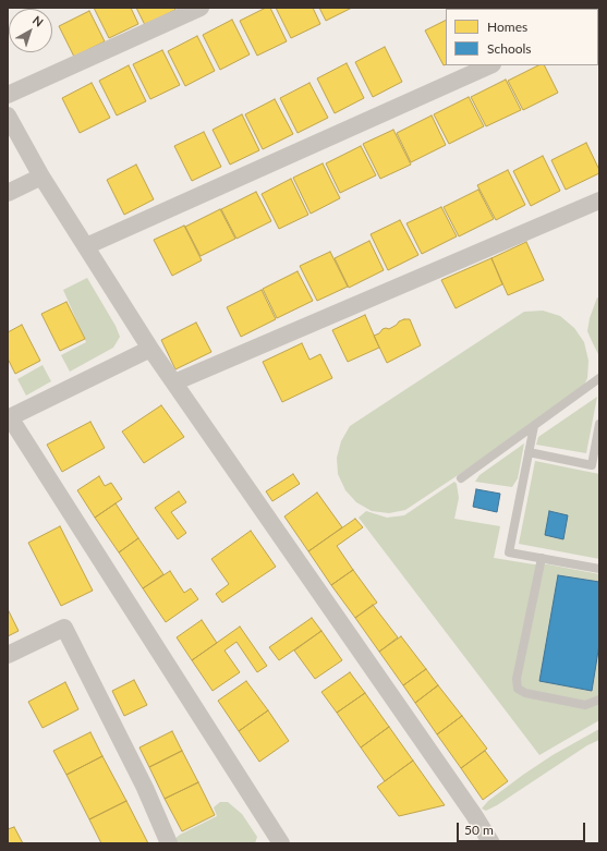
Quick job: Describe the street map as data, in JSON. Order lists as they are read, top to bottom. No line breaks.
{"legend":["Homes","Schools"],"scale_bar":"50 m","north":"top right"}
